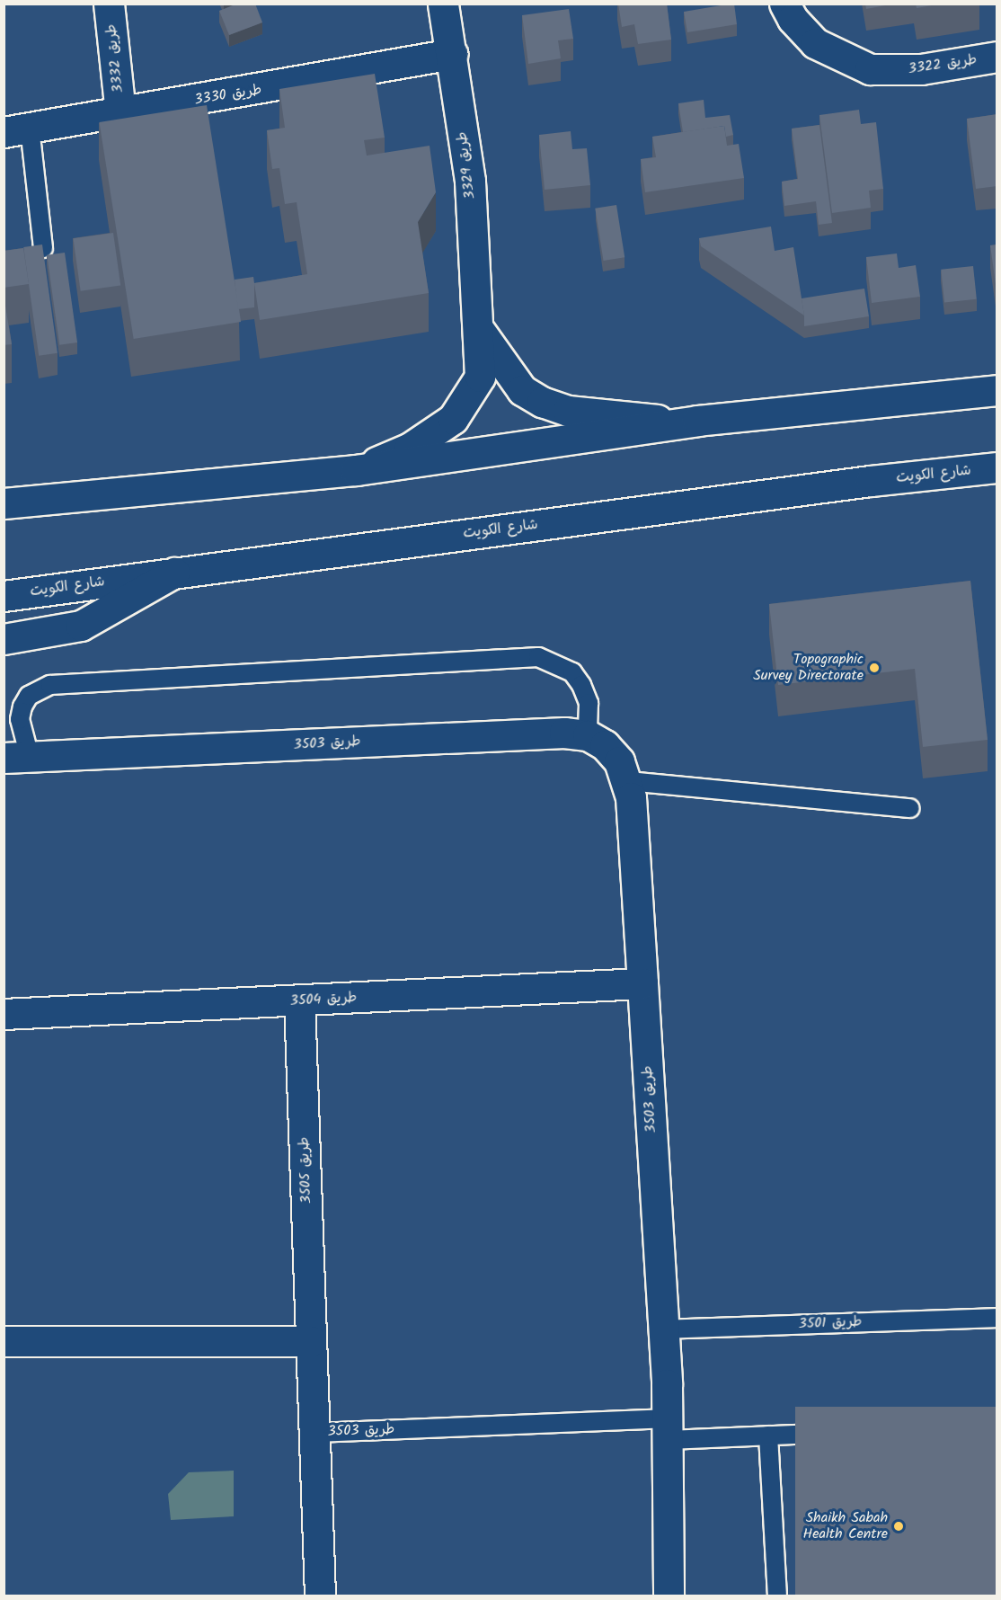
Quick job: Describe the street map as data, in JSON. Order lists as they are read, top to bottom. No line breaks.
{"streets":{"main road":["طريق 3332","طريق 3322","طريق 3330","طريق 3329","شارع الكويت","طريق 3503","طريق 3504","طريق 3505"],"lane":["طريق 3501"]},"crossings":[["طريق 3332","طريق 3330"],["طريق 3330","طريق 3329"],["طريق 3503","طريق 3504"],["طريق 3503","طريق 3505"],["طريق 3503","طريق 3501"],["طريق 3504","طريق 3505"]],"places":["Topographic Survey Directorate","Shaikh Sabah Health Centre"]}
